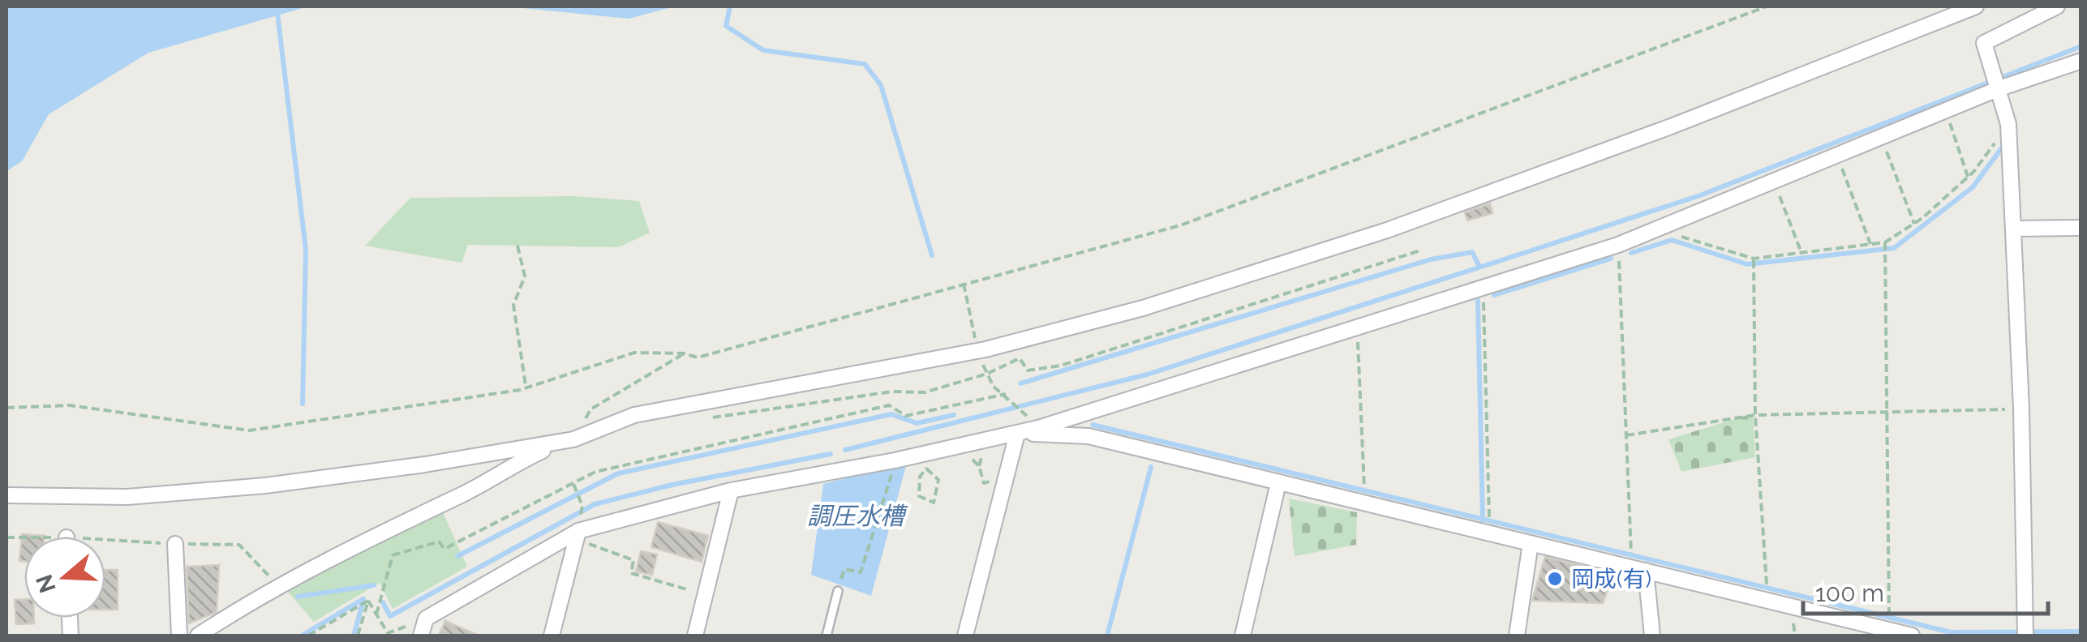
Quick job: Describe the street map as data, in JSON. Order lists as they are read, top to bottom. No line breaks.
{"water":["調圧水槽"],"places":["岡成(有)"],"scale_bar":"100 m","north":"left"}
